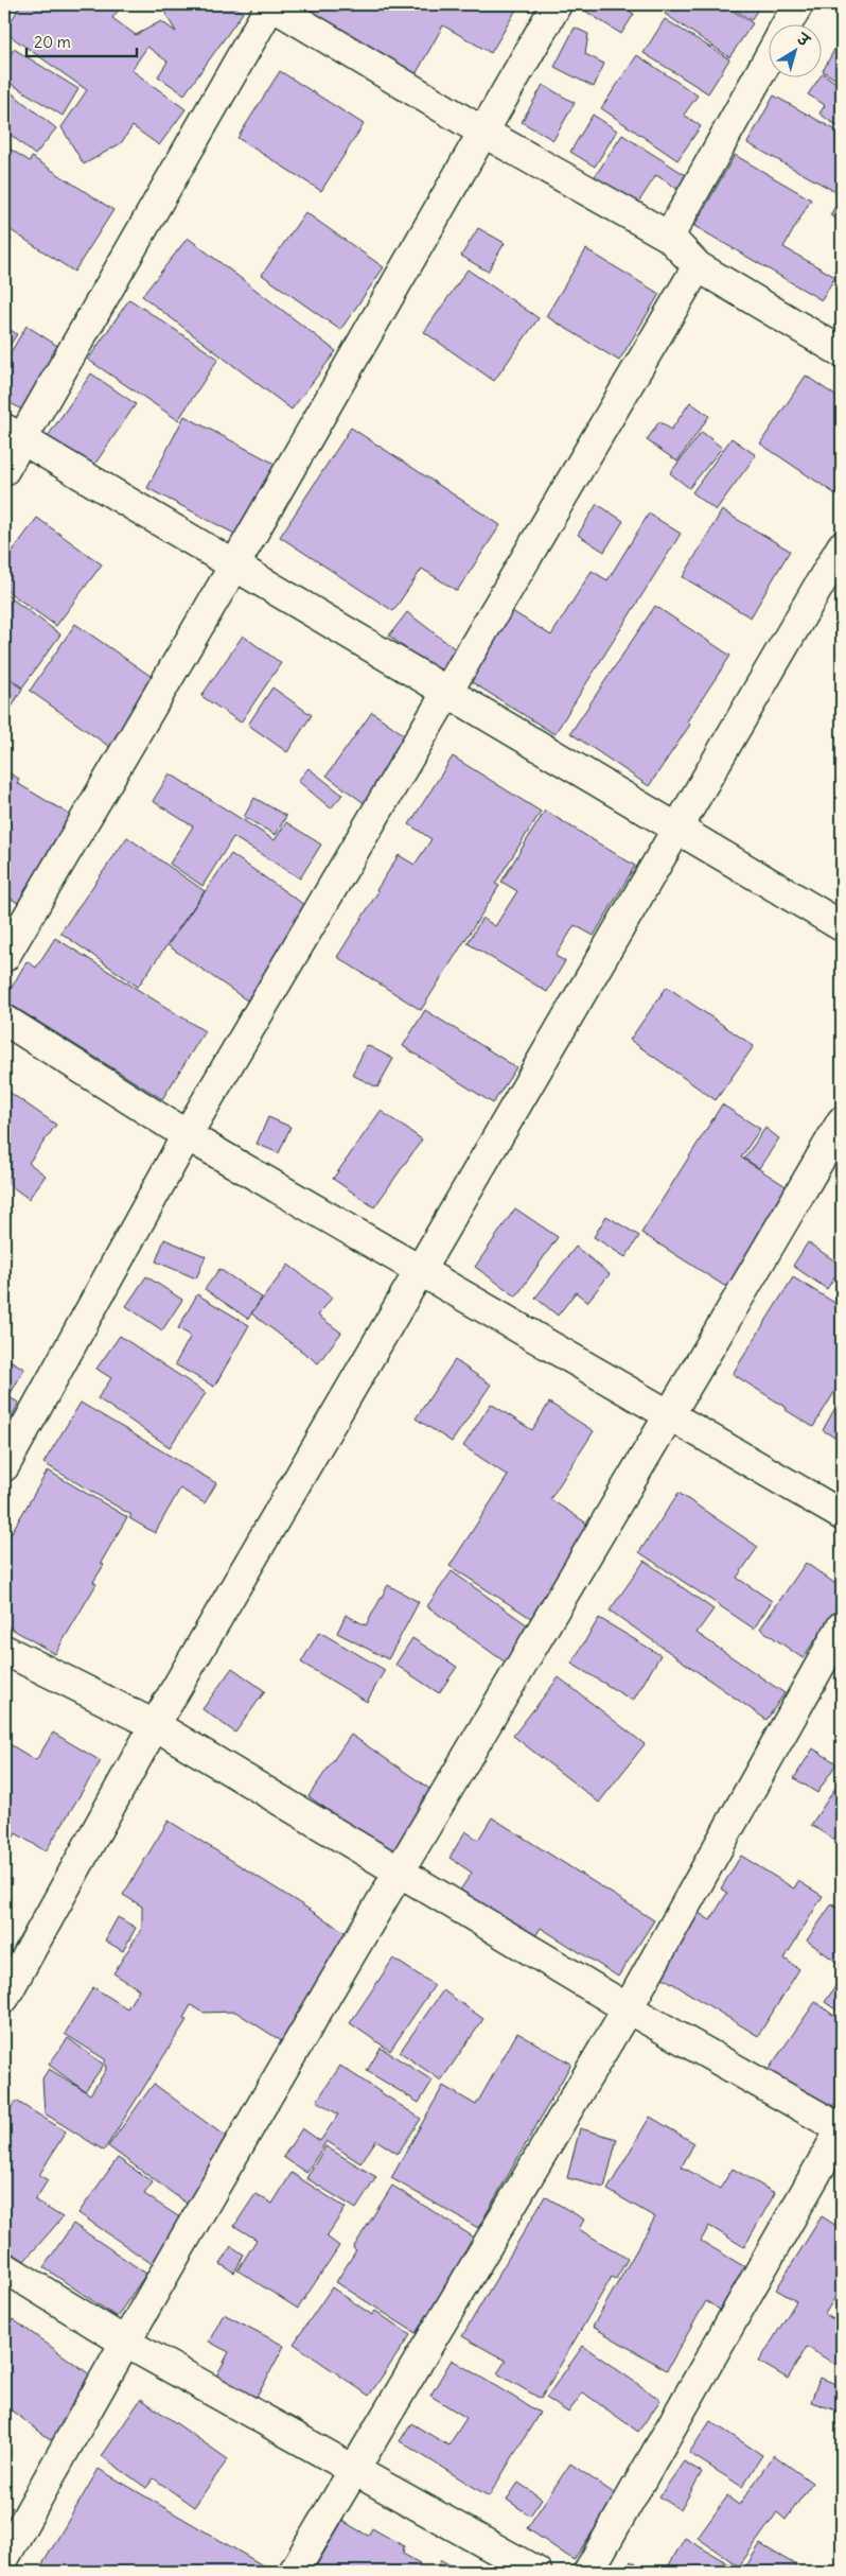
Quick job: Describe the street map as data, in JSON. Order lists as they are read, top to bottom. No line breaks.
{"scale_bar":"20 m","north":"top right"}
